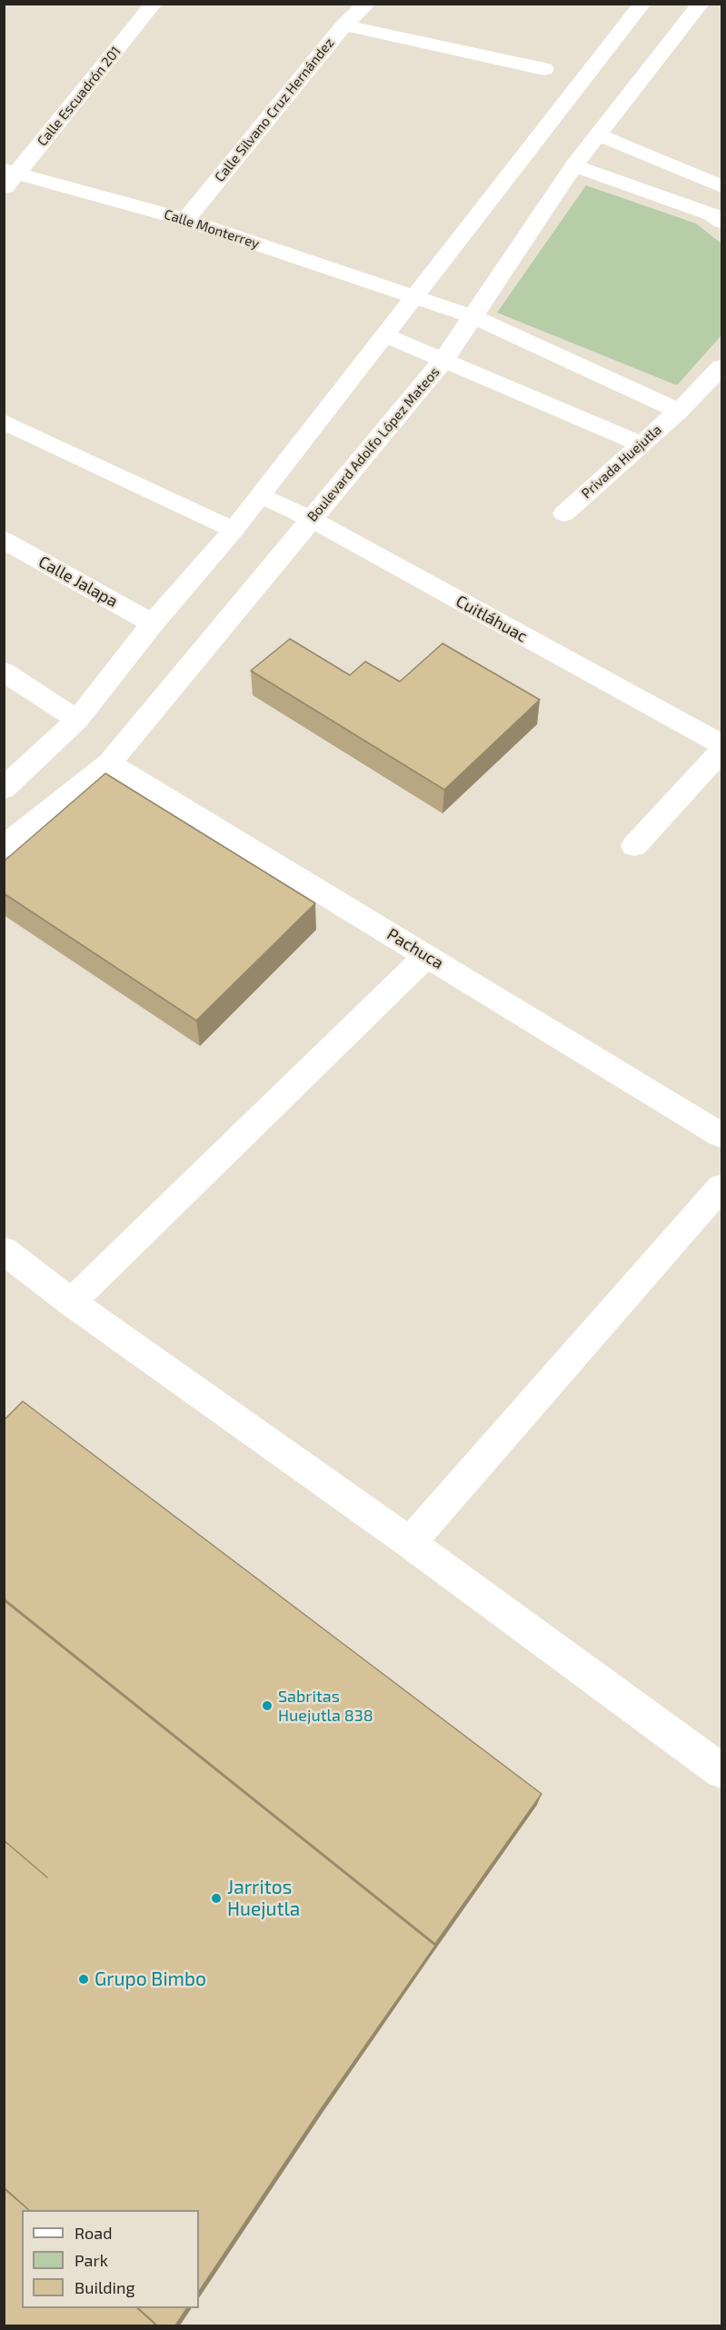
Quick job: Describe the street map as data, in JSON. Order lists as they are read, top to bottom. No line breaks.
{"streets":{"street":["Calle Escuadrón 201","Calle Silvano Cruz Hernández","Calle Monterrey","Boulevard Adolfo López Mateos","Privada Huejutla","Calle Jalapa","Cuitláhuac","Pachuca"]},"crossings":[["Calle Escuadrón 201","Calle Monterrey"],["Calle Silvano Cruz Hernández","Calle Monterrey"],["Calle Monterrey","Boulevard Adolfo López Mateos"],["Calle Monterrey","Privada Huejutla"],["Boulevard Adolfo López Mateos","Cuitláhuac"],["Boulevard Adolfo López Mateos","Pachuca"]],"places":["Sabritas Huejutla 838","Jarritos Huejutla","Grupo Bimbo"],"legend":["Road","Park","Building"]}
